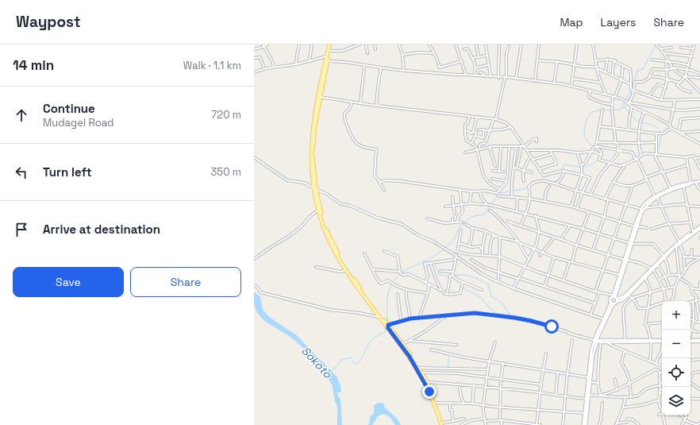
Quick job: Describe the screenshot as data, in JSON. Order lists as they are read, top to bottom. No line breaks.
{"water":["Sokoto"],"page":{"header":"Waypost","nav":["Map","Layers","Share"],"heading":["14 min","Walk · 1.1 km"],"list":[["Continue","Mudagel Road","720 m"],["Turn left","350 m"],"Arrive at destination"],"buttons":["Save","Share"],"map_buttons":["+","−"]}}
